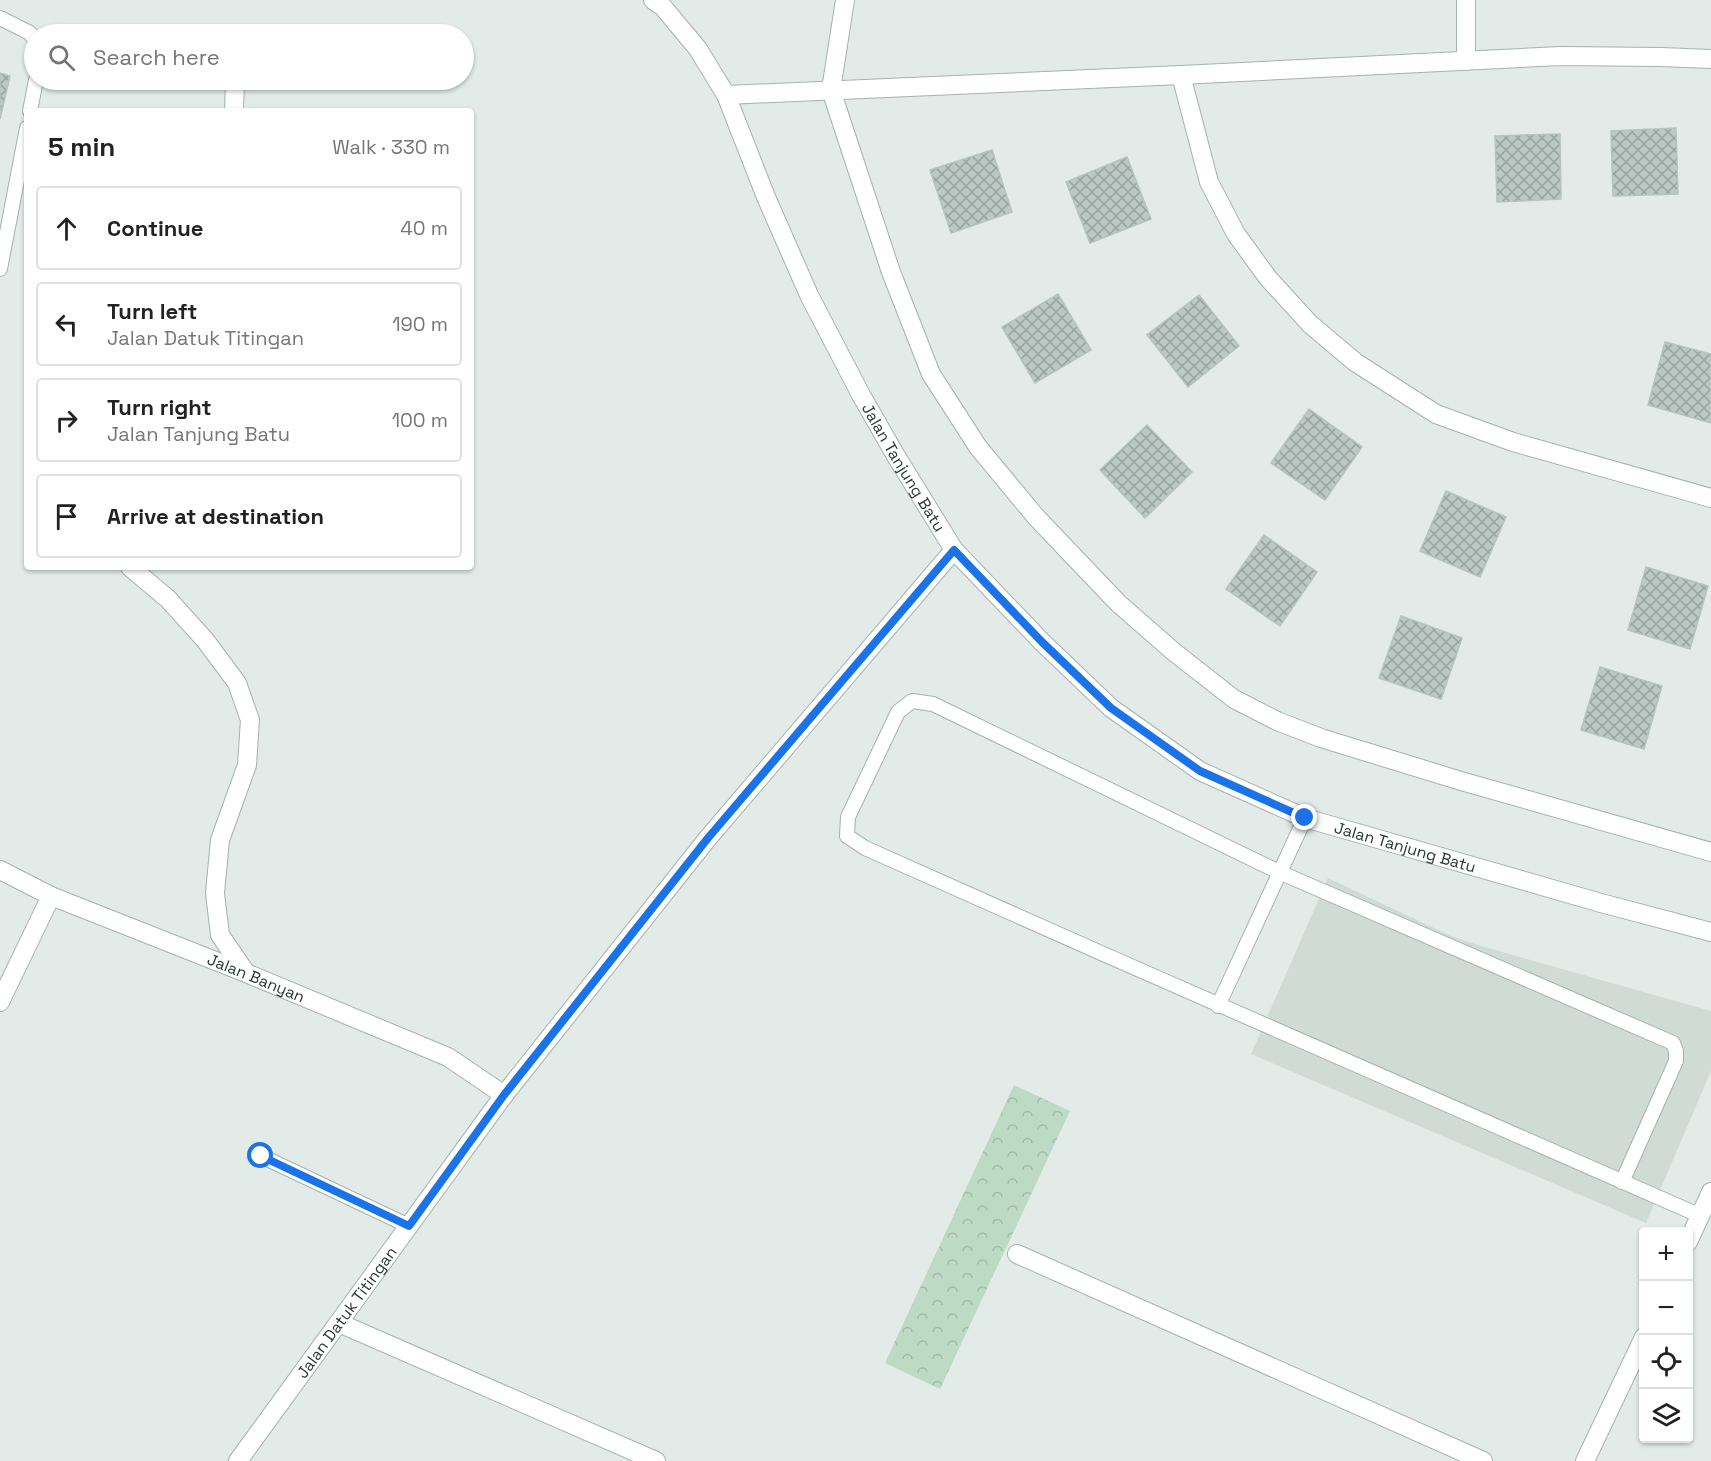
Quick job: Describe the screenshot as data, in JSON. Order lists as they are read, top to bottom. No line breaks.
{"streets":{"street":["Jalan Tanjung Batu","Jalan Banyan","Jalan Datuk Titingan"]},"crossings":[["Jalan Tanjung Batu","Jalan Datuk Titingan"],["Jalan Banyan","Jalan Datuk Titingan"]],"page":{"search":"Search here","heading":["5 min","Walk · 330 m"],"list":[["Continue","40 m"],["Turn left","Jalan Datuk Titingan","190 m"],["Turn right","Jalan Tanjung Batu","100 m"],"Arrive at destination"],"map_buttons":["+","−"]}}
